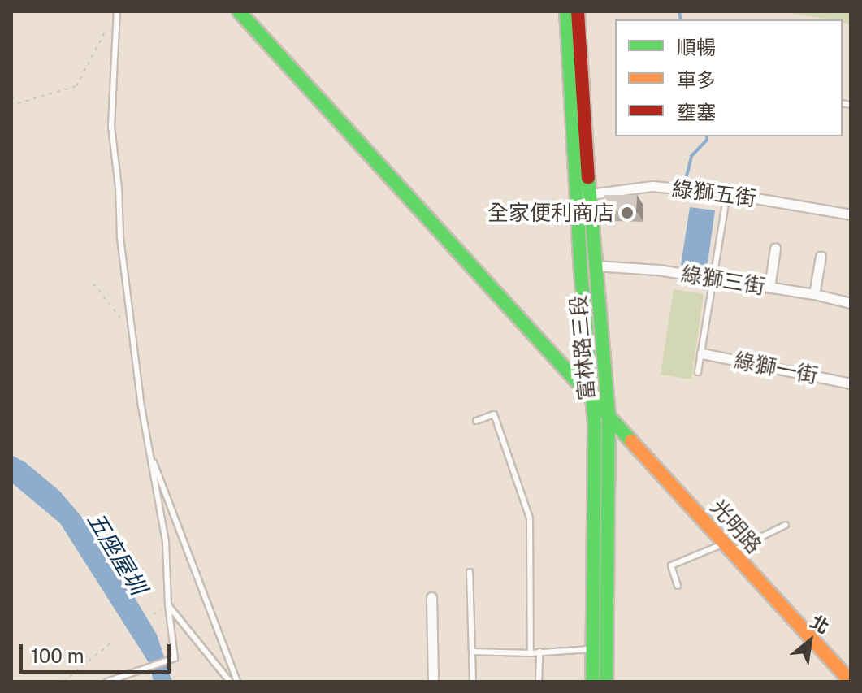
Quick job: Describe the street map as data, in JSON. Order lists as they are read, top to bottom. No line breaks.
{"streets":{"main road":["富林路三段","光明路"],"street":["綠獅五街","綠獅三街","綠獅一街"]},"crossings":[["綠獅五街","富林路三段"],["綠獅三街","富林路三段"],["富林路三段","光明路"]],"water":["五座屋圳"],"places":["全家便利商店"],"legend":["順暢","車多","壅塞"],"scale_bar":"100 m","north":"top right"}
